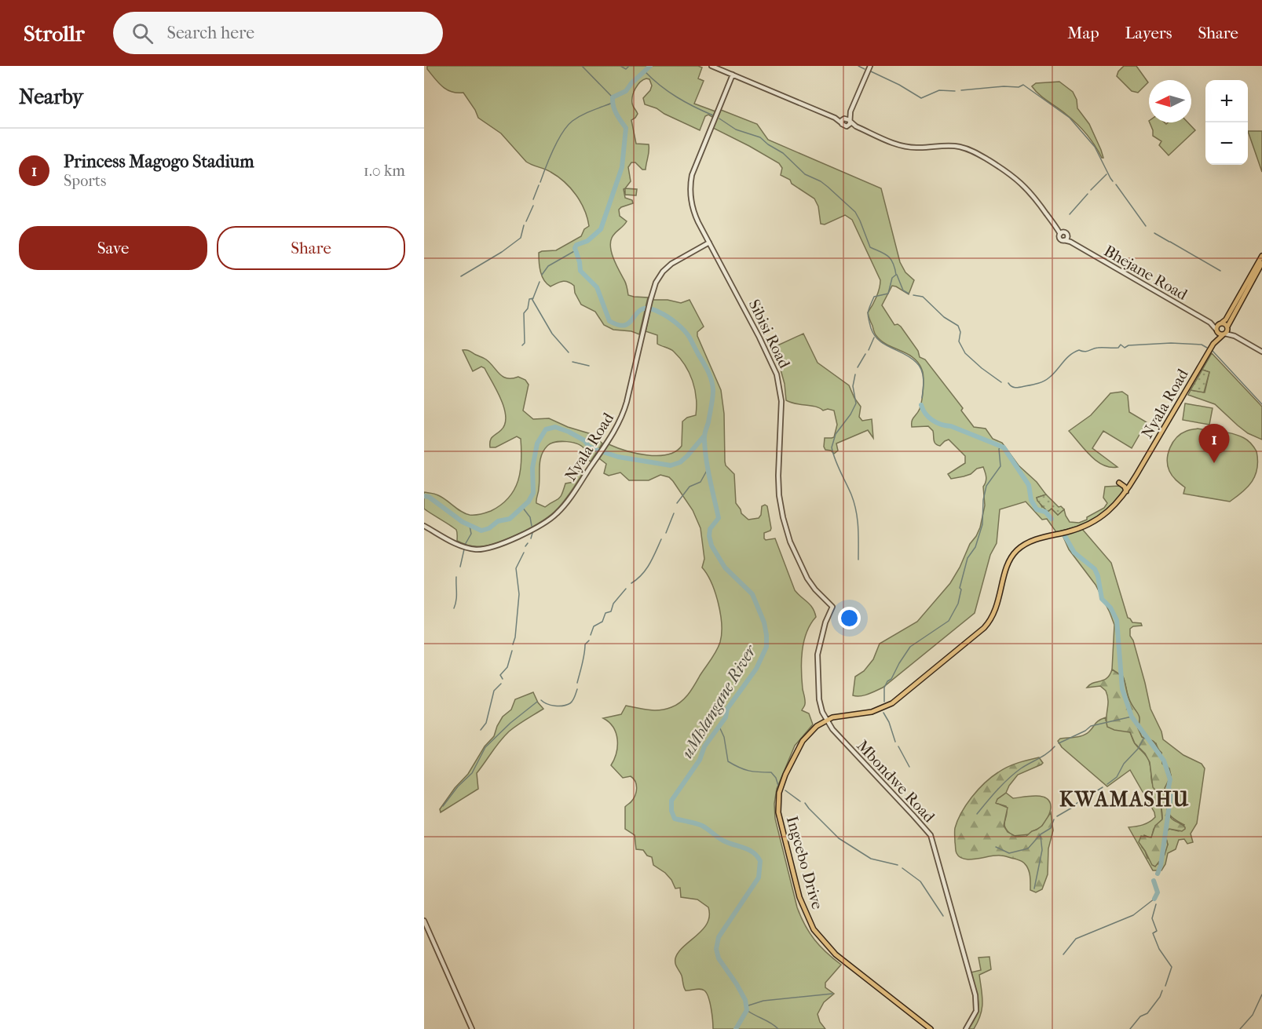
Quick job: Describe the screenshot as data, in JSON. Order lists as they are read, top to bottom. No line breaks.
{"streets":{"main road":["Nyala Road","Ingcebo Drive"],"street":["Bhejane Road","Sibisi Road","Mbondwe Road"]},"crossings":[["Bhejane Road","Nyala Road"],["Sibisi Road","Nyala Road"],["Sibisi Road","Mbondwe Road"],["Nyala Road","Mbondwe Road"],["Nyala Road","Ingcebo Drive"],["Mbondwe Road","Ingcebo Drive"]],"districts":["KWAMASHU"],"water":["uMhlangane River"],"north":"left","page":{"header":"Strollr","search":"Search here","nav":["Map","Layers","Share"],"heading":"Nearby","map_buttons":["+","−"],"list":[{"mark":"1","name":"Princess Magogo Stadium","note":"Sports","value":"1.0 km"}],"buttons":["Save","Share"],"pins":"1"}}
